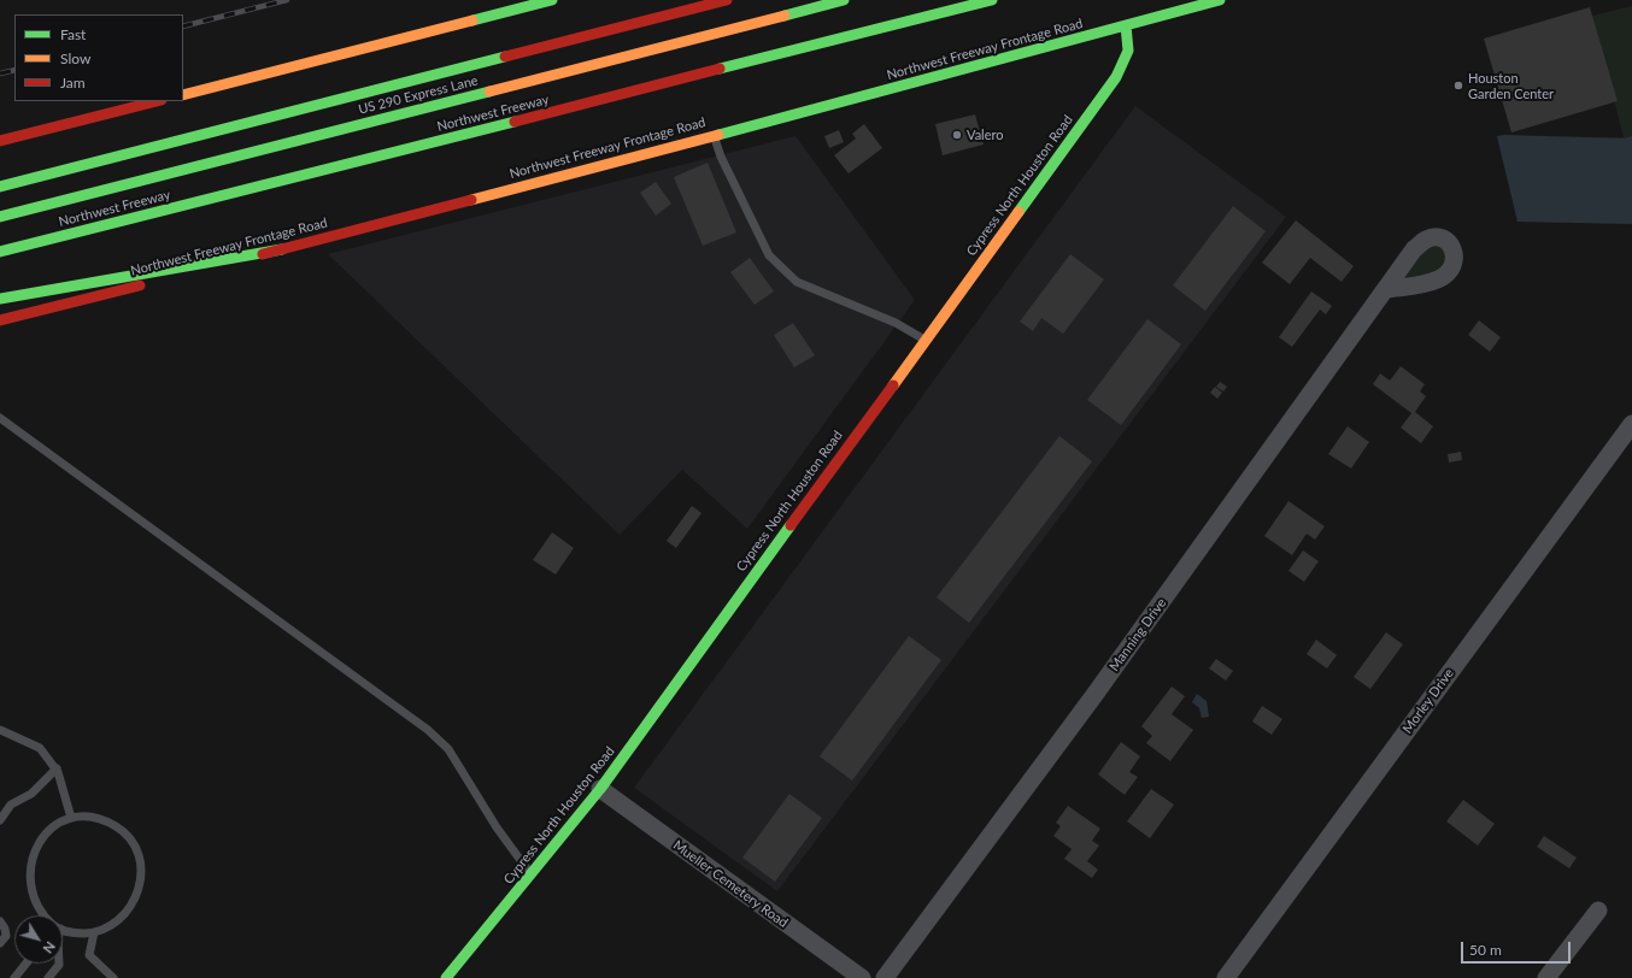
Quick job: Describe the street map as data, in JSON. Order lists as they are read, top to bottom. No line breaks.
{"streets":{"main road":["Northwest Freeway Frontage Road","US 290 Express Lane","Northwest Freeway","Cypress North Houston Road"],"street":["Manning Drive","Morley Drive","Mueller Cemetery Road"]},"crossings":[["Northwest Freeway Frontage Road","Cypress North Houston Road"],["Cypress North Houston Road","Mueller Cemetery Road"]],"places":["Houston Garden Center","Valero"],"legend":["Fast","Slow","Jam"],"scale_bar":"50 m","north":"bottom right"}
